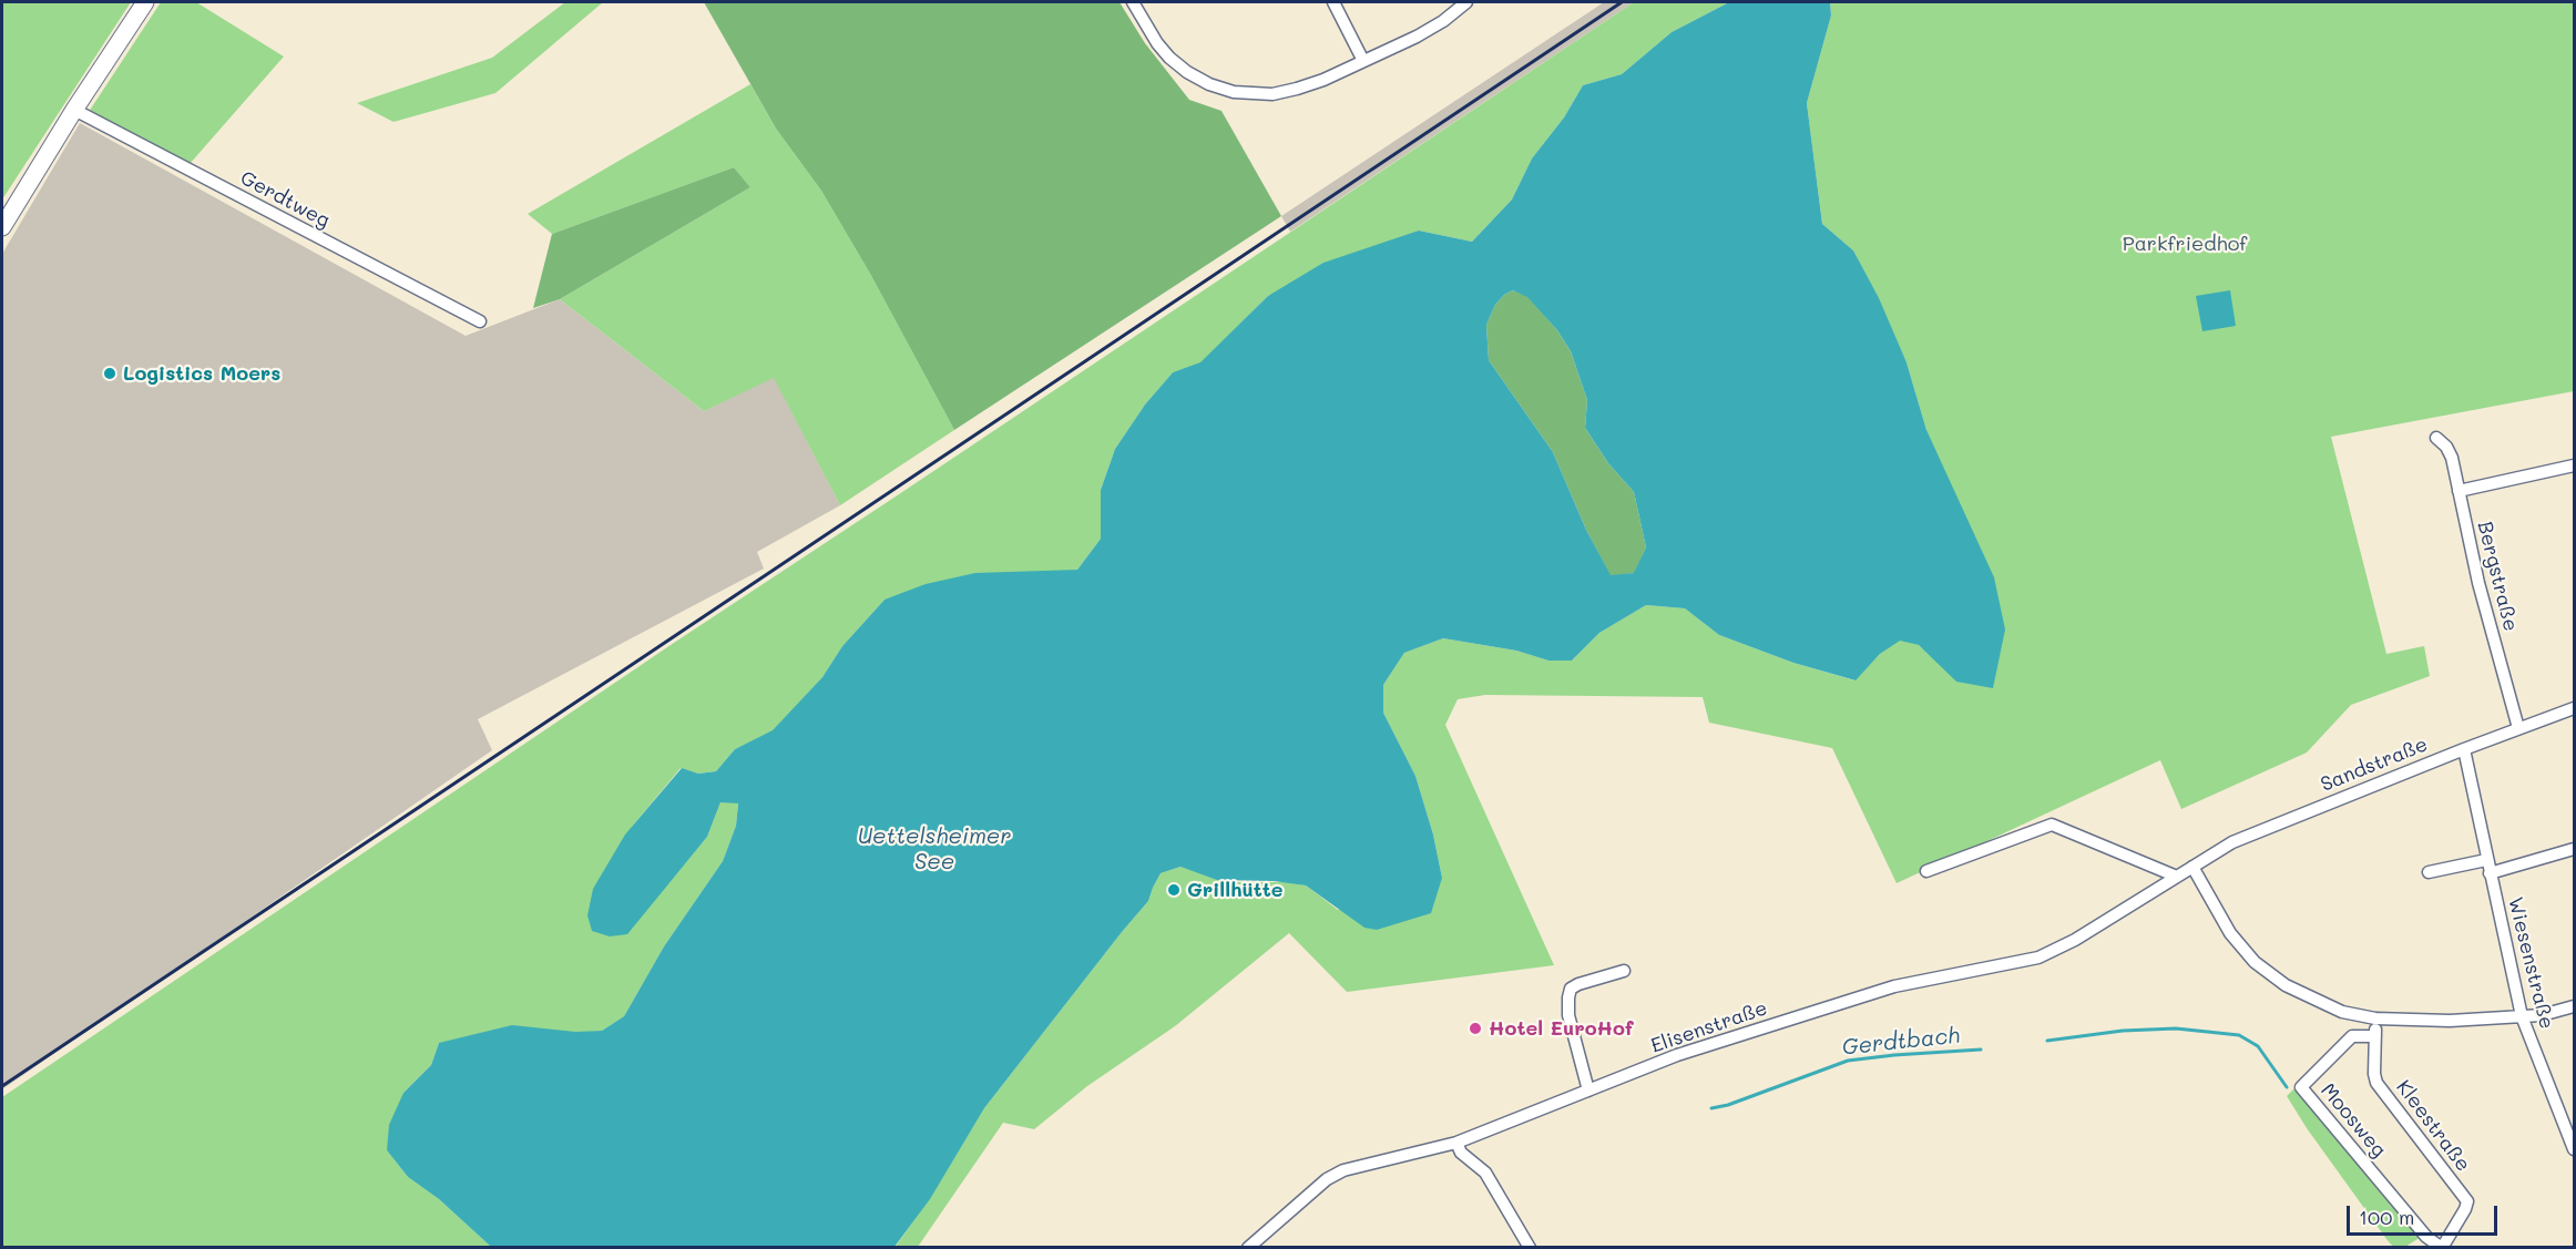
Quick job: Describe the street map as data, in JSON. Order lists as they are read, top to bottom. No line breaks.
{"streets":{"street":["Gerdtweg","Bergstraße","Sandstraße","Wiesenstraße","Elisenstraße","Moosweg","Kleestraße"]},"crossings":[["Bergstraße","Sandstraße"],["Sandstraße","Wiesenstraße"],["Sandstraße","Elisenstraße"],["Moosweg","Kleestraße"]],"water":["Uettelsheimer See","Gerdtbach"],"parks":["Parkfriedhof"],"places":["Logistics Moers","Grillhütte","Hotel EuroHof"],"scale_bar":"100 m"}
